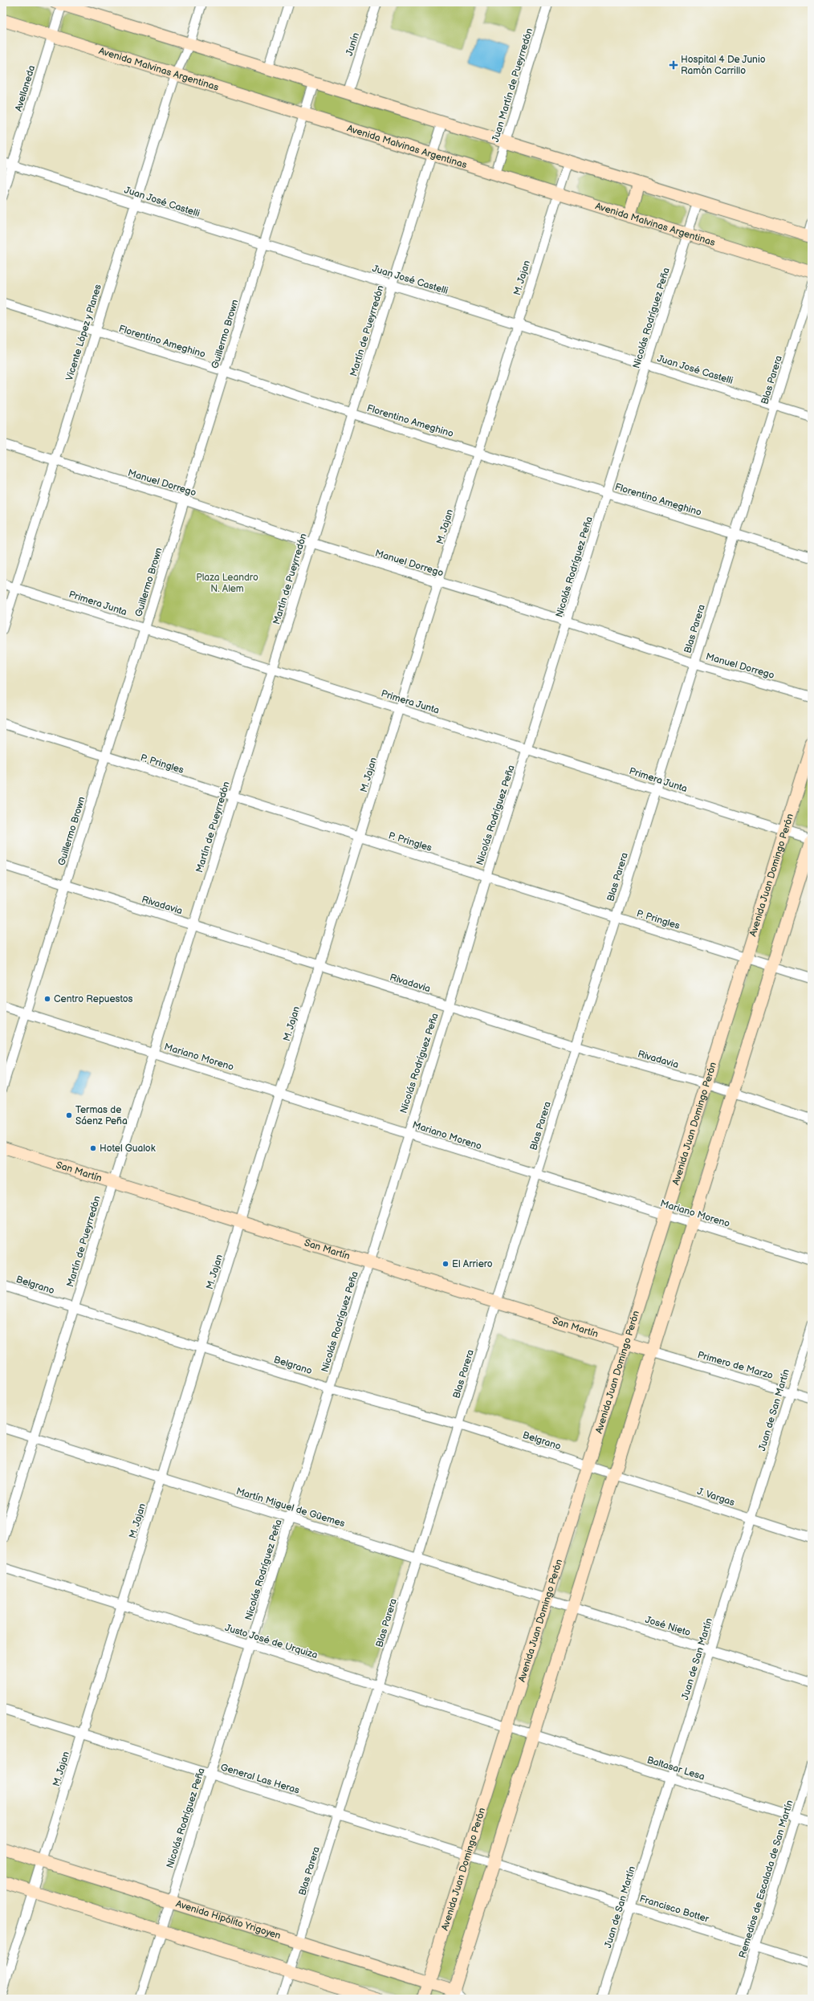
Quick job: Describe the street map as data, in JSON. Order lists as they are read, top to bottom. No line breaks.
{"streets":{"main road":["Avenida Malvinas Argentinas","Avenida Juan Domingo Perón","San Martín","Avenida Hipólito Yrigoyen"],"street":["Junín","Juan Martín de Pueyrredón","Avellaneda","Juan José Castelli","M. Jajan","Nicolás Rodríguez Peña","Martín de Pueyrredón","Vicente López y Planes","Guillermo Brown","Florentino Ameghino","Blas Parera","Manuel Dorrego","Primera Junta","P. Pringles","Rivadavia","Mariano Moreno","Belgrano","Primero de Marzo","Juan de San Martín","J. Vargas","Martín Miguel de Güemes","José Nieto","Justo José de Urquiza","Baltasar Lesa","General Las Heras","Remedios de Escalada de San Martín","Francisco Botter"]},"crossings":[["Avenida Malvinas Argentinas","Juan Martín de Pueyrredón"],["Avenida Malvinas Argentinas","Avellaneda"],["Avenida Malvinas Argentinas","M. Jajan"],["Avenida Malvinas Argentinas","Nicolás Rodríguez Peña"],["Avenida Malvinas Argentinas","Martín de Pueyrredón"],["Avenida Malvinas Argentinas","Vicente López y Planes"],["Avenida Malvinas Argentinas","Guillermo Brown"],["Avellaneda","Juan José Castelli"],["Juan José Castelli","M. Jajan"],["Juan José Castelli","Nicolás Rodríguez Peña"],["Juan José Castelli","Martín de Pueyrredón"],["Juan José Castelli","Vicente López y Planes"],["Juan José Castelli","Guillermo Brown"],["Juan José Castelli","Blas Parera"],["M. Jajan","Florentino Ameghino"],["M. Jajan","Manuel Dorrego"],["M. Jajan","Primera Junta"],["M. Jajan","P. Pringles"],["M. Jajan","Rivadavia"],["M. Jajan","Mariano Moreno"],["M. Jajan","San Martín"],["M. Jajan","Belgrano"],["M. Jajan","Martín Miguel de Güemes"],["M. Jajan","Justo José de Urquiza"],["M. Jajan","General Las Heras"],["M. Jajan","Avenida Hipólito Yrigoyen"],["Nicolás Rodríguez Peña","Florentino Ameghino"],["Nicolás Rodríguez Peña","Manuel Dorrego"],["Nicolás Rodríguez Peña","Primera Junta"],["Nicolás Rodríguez Peña","P. Pringles"],["Nicolás Rodríguez Peña","Rivadavia"],["Nicolás Rodríguez Peña","Mariano Moreno"],["Nicolás Rodríguez Peña","San Martín"],["Nicolás Rodríguez Peña","Belgrano"],["Nicolás Rodríguez Peña","Martín Miguel de Güemes"],["Nicolás Rodríguez Peña","Justo José de Urquiza"],["Nicolás Rodríguez Peña","General Las Heras"],["Nicolás Rodríguez Peña","Avenida Hipólito Yrigoyen"],["Martín de Pueyrredón","Florentino Ameghino"],["Martín de Pueyrredón","Manuel Dorrego"],["Martín de Pueyrredón","Primera Junta"],["Martín de Pueyrredón","P. Pringles"],["Martín de Pueyrredón","Rivadavia"],["Martín de Pueyrredón","Mariano Moreno"],["Martín de Pueyrredón","San Martín"],["Martín de Pueyrredón","Belgrano"],["Martín de Pueyrredón","Martín Miguel de Güemes"],["Vicente López y Planes","Florentino Ameghino"],["Vicente López y Planes","Manuel Dorrego"],["Vicente López y Planes","Primera Junta"],["Guillermo Brown","Florentino Ameghino"],["Guillermo Brown","Manuel Dorrego"],["Guillermo Brown","Primera Junta"],["Guillermo Brown","P. Pringles"],["Guillermo Brown","Rivadavia"],["Guillermo Brown","Mariano Moreno"],["Florentino Ameghino","Blas Parera"],["Blas Parera","Manuel Dorrego"],["Blas Parera","Primera Junta"],["Blas Parera","P. Pringles"],["Blas Parera","Rivadavia"],["Blas Parera","Mariano Moreno"],["Blas Parera","San Martín"],["Blas Parera","Belgrano"],["Blas Parera","Martín Miguel de Güemes"],["Blas Parera","Justo José de Urquiza"],["Blas Parera","General Las Heras"],["Blas Parera","Avenida Hipólito Yrigoyen"],["Primera Junta","Avenida Juan Domingo Perón"],["P. Pringles","Avenida Juan Domingo Perón"],["Avenida Juan Domingo Perón","Rivadavia"],["Avenida Juan Domingo Perón","Mariano Moreno"],["Avenida Juan Domingo Perón","San Martín"],["Avenida Juan Domingo Perón","Belgrano"],["Avenida Juan Domingo Perón","Martín Miguel de Güemes"],["Avenida Juan Domingo Perón","Justo José de Urquiza"],["Avenida Juan Domingo Perón","General Las Heras"],["Avenida Juan Domingo Perón","Avenida Hipólito Yrigoyen"],["San Martín","Primero de Marzo"],["Belgrano","J. Vargas"],["Primero de Marzo","Juan de San Martín"],["Juan de San Martín","J. Vargas"],["Juan de San Martín","José Nieto"],["Juan de San Martín","Baltasar Lesa"],["Juan de San Martín","Francisco Botter"],["Martín Miguel de Güemes","José Nieto"],["Justo José de Urquiza","Baltasar Lesa"],["Baltasar Lesa","Remedios de Escalada de San Martín"],["General Las Heras","Francisco Botter"],["Remedios de Escalada de San Martín","Francisco Botter"]],"parks":["Plaza Leandro N. Alem"],"places":{"health":["Hospital 4 De Junio Ramón Carrillo"],"other":["Centro Repuestos","Termas de Sáenz Peña","Hotel Gualok","El Arriero"]}}
